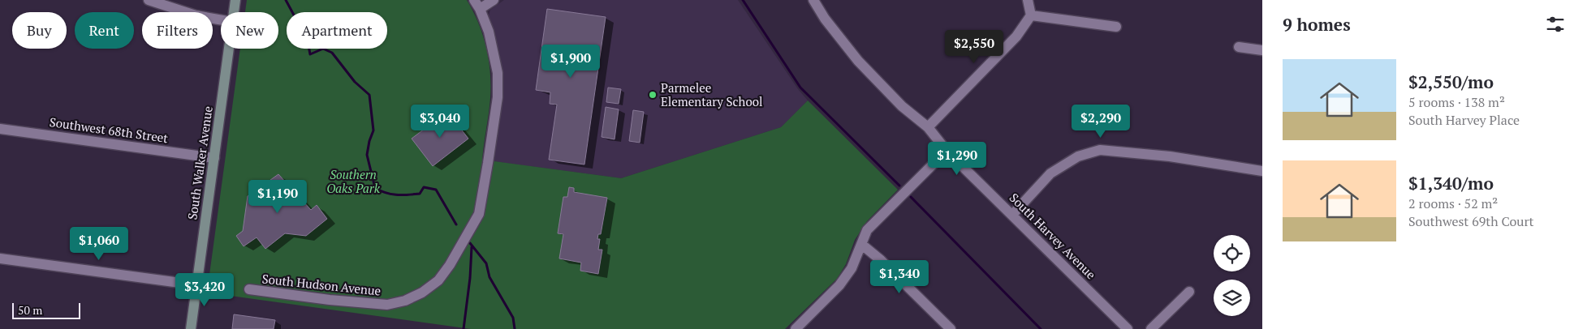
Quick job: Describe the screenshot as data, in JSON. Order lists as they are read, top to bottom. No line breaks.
{"streets":{"main road":["South Walker Avenue"],"street":["Southwest 68th Street","South Harvey Avenue","South Hudson Avenue"]},"crossings":[["Southwest 68th Street","South Walker Avenue"]],"parks":["Southern Oaks Park"],"places":["Parmelee Elementary School"],"scale_bar":"50 m","page":{"heading":"9 homes","chip":["Buy","Rent","Filters","New","Apartment"],"price":["$2,550","$1,900","$3,040","$2,290","$1,290","$1,190","$1,060","$1,340","$3,420"],"list":[{"name":"$2,550/mo","note":"5 rooms · 138 m² · South Harvey Place"},{"name":"$1,340/mo","note":"2 rooms · 52 m² · Southwest 69th Court"}],"scale":"50 m"}}
